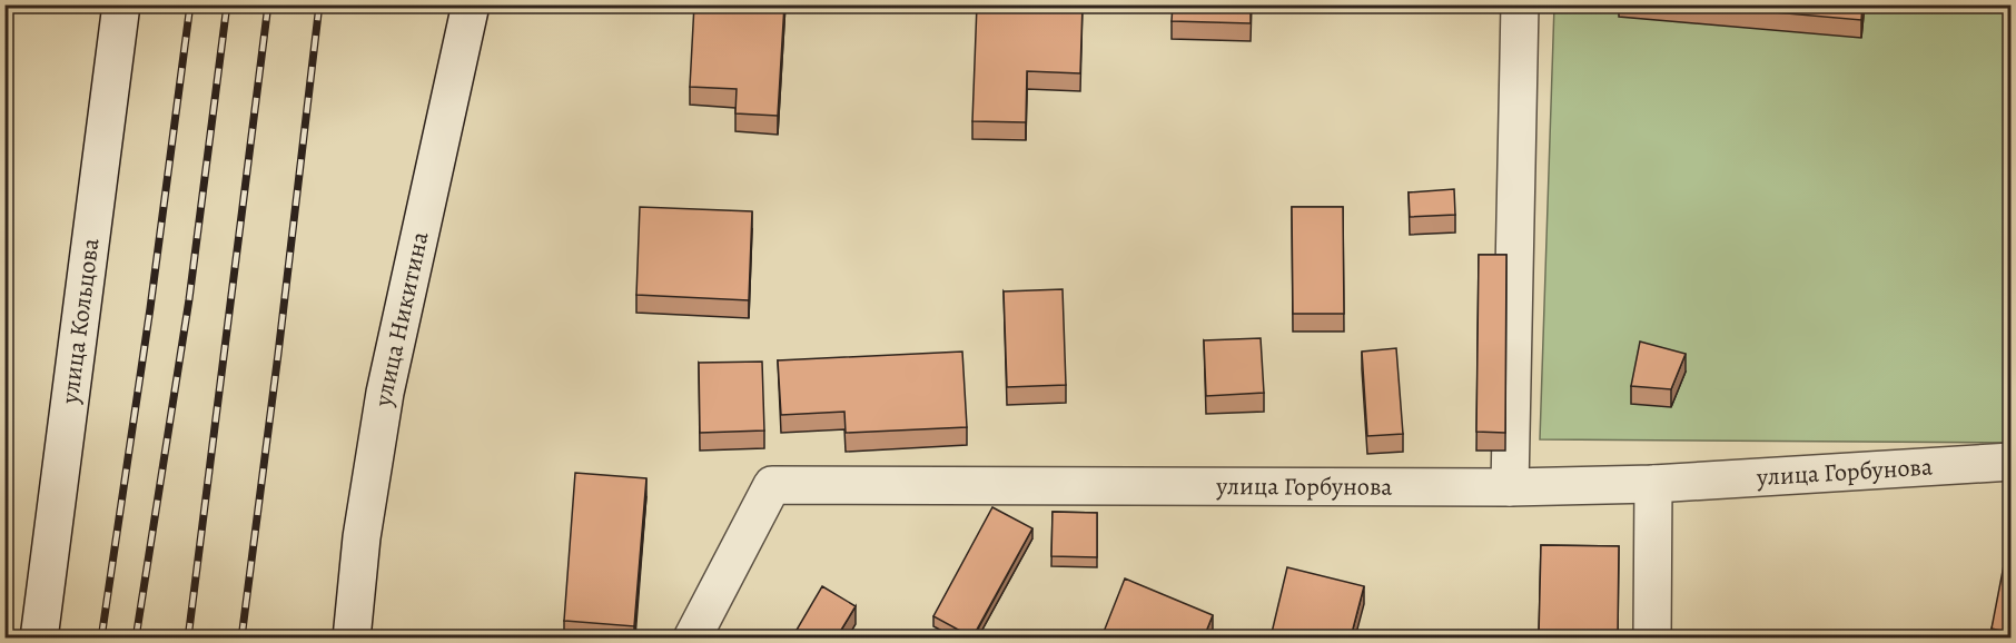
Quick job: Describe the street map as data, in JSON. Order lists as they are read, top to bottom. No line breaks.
{"streets":{"street":["улица Никитина","улица Кольцова","улица Горбунова"]}}
